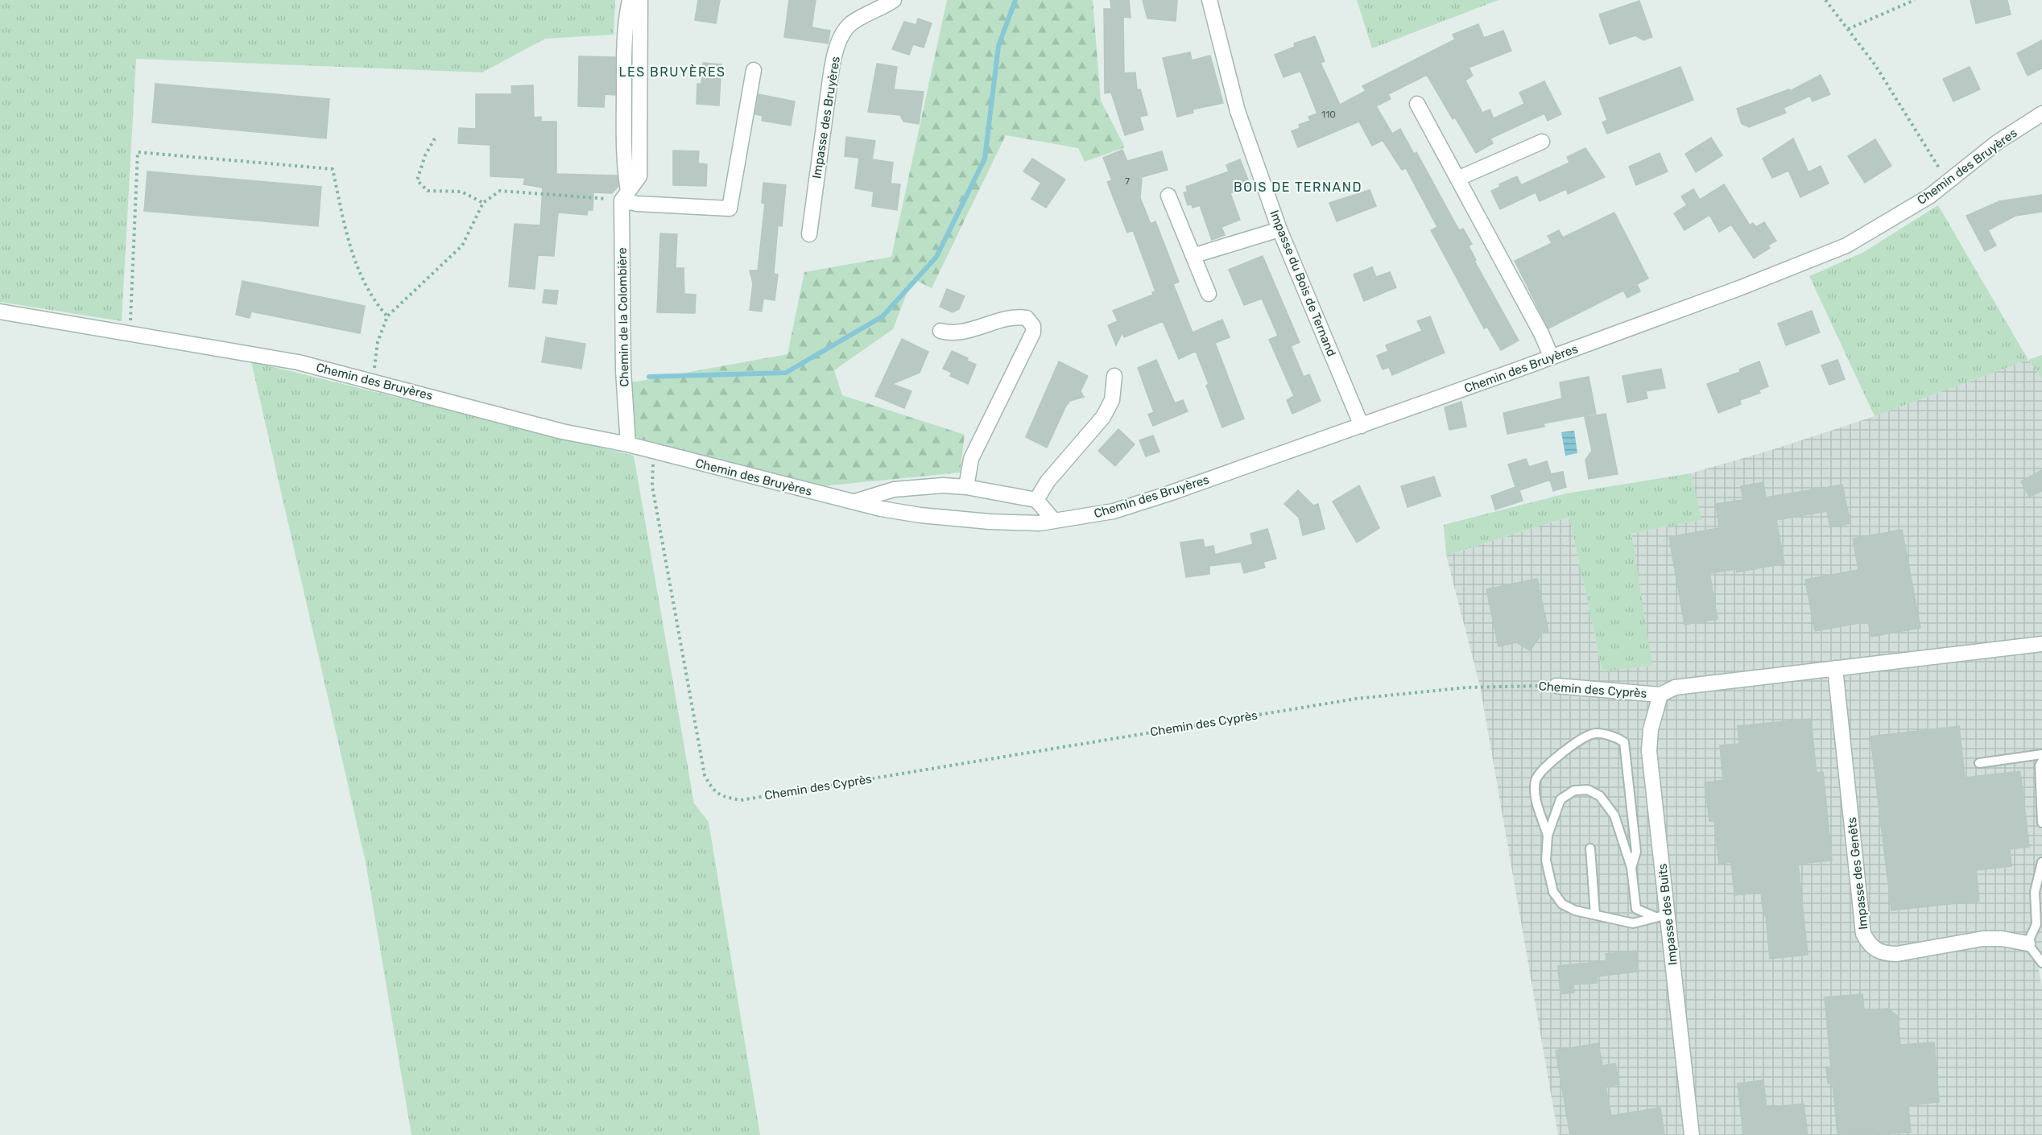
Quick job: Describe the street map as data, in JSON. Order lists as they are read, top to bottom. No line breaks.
{"streets":{"street":["Impasse des Bruyères","Chemin des Bruyères","Impasse du Bois de Ternand","Chemin de la Colombière","Chemin des Cyprès","Impasse des Genêts","Impasse des Buits"]},"crossings":[["Chemin des Bruyères","Impasse du Bois de Ternand"],["Chemin des Bruyères","Chemin de la Colombière"],["Chemin des Bruyères","Chemin des Cyprès"],["Chemin des Cyprès","Impasse des Genêts"],["Chemin des Cyprès","Impasse des Buits"]],"districts":["LES BRUYÈRES","BOIS DE TERNAND"],"house_numbers":["110","7"]}
